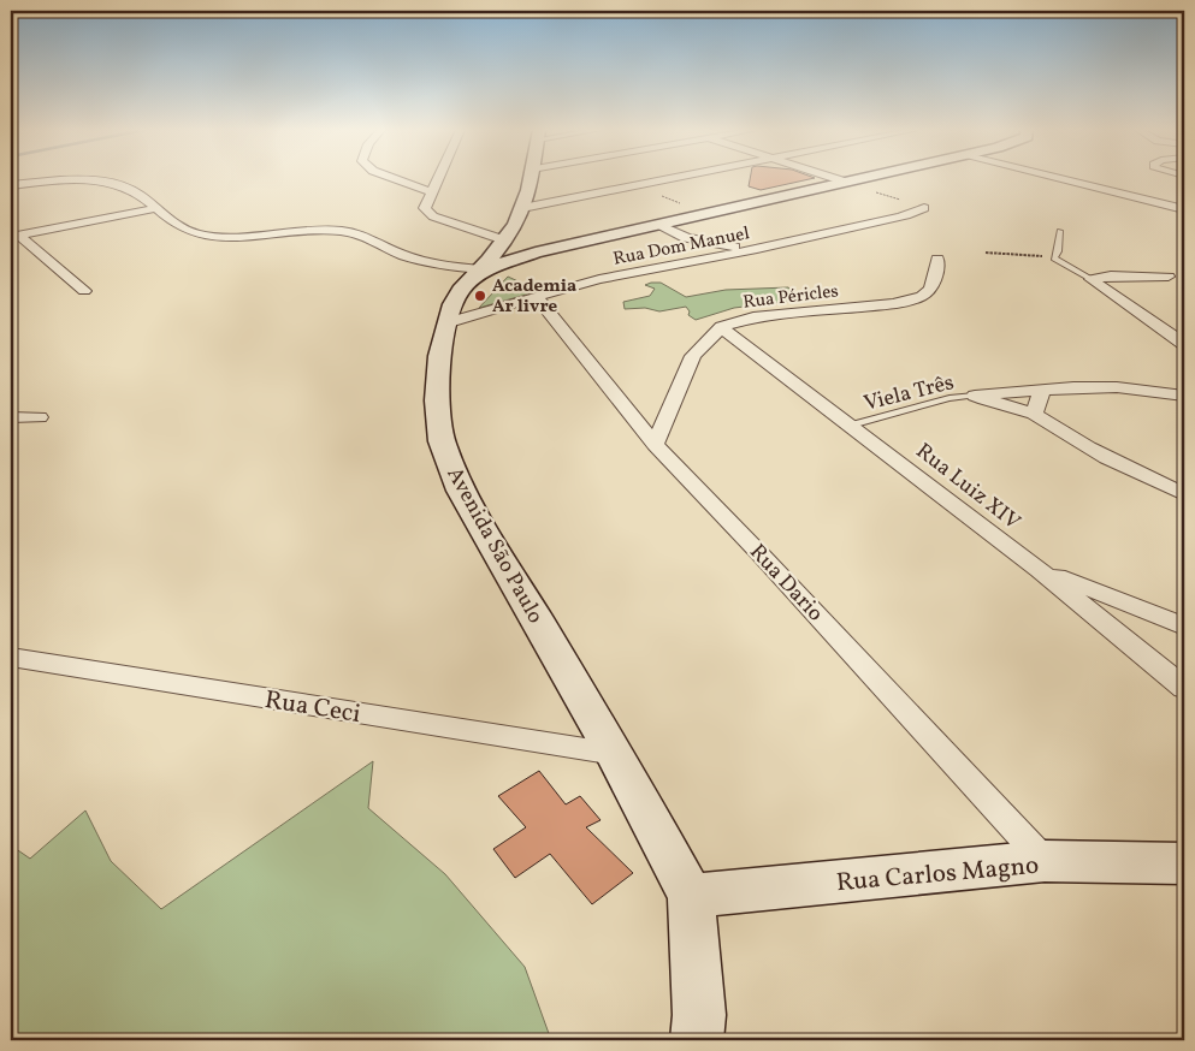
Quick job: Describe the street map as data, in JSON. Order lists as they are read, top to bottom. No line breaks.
{"streets":{"main road":["Avenida São Paulo","Rua Carlos Magno"],"street":["Rua Dom Manuel","Rua Péricles","Rua Luiz XIV","Rua Dario","Rua Ceci"],"lane":["Viela Três"]},"crossings":[["Rua Dom Manuel","Avenida São Paulo"],["Rua Dom Manuel","Rua Dario"],["Rua Péricles","Rua Luiz XIV"],["Rua Péricles","Rua Dario"],["Viela Três","Rua Luiz XIV"],["Avenida São Paulo","Rua Ceci"],["Avenida São Paulo","Rua Carlos Magno"],["Rua Dario","Rua Carlos Magno"]],"places":["Academia Ar livre"]}
